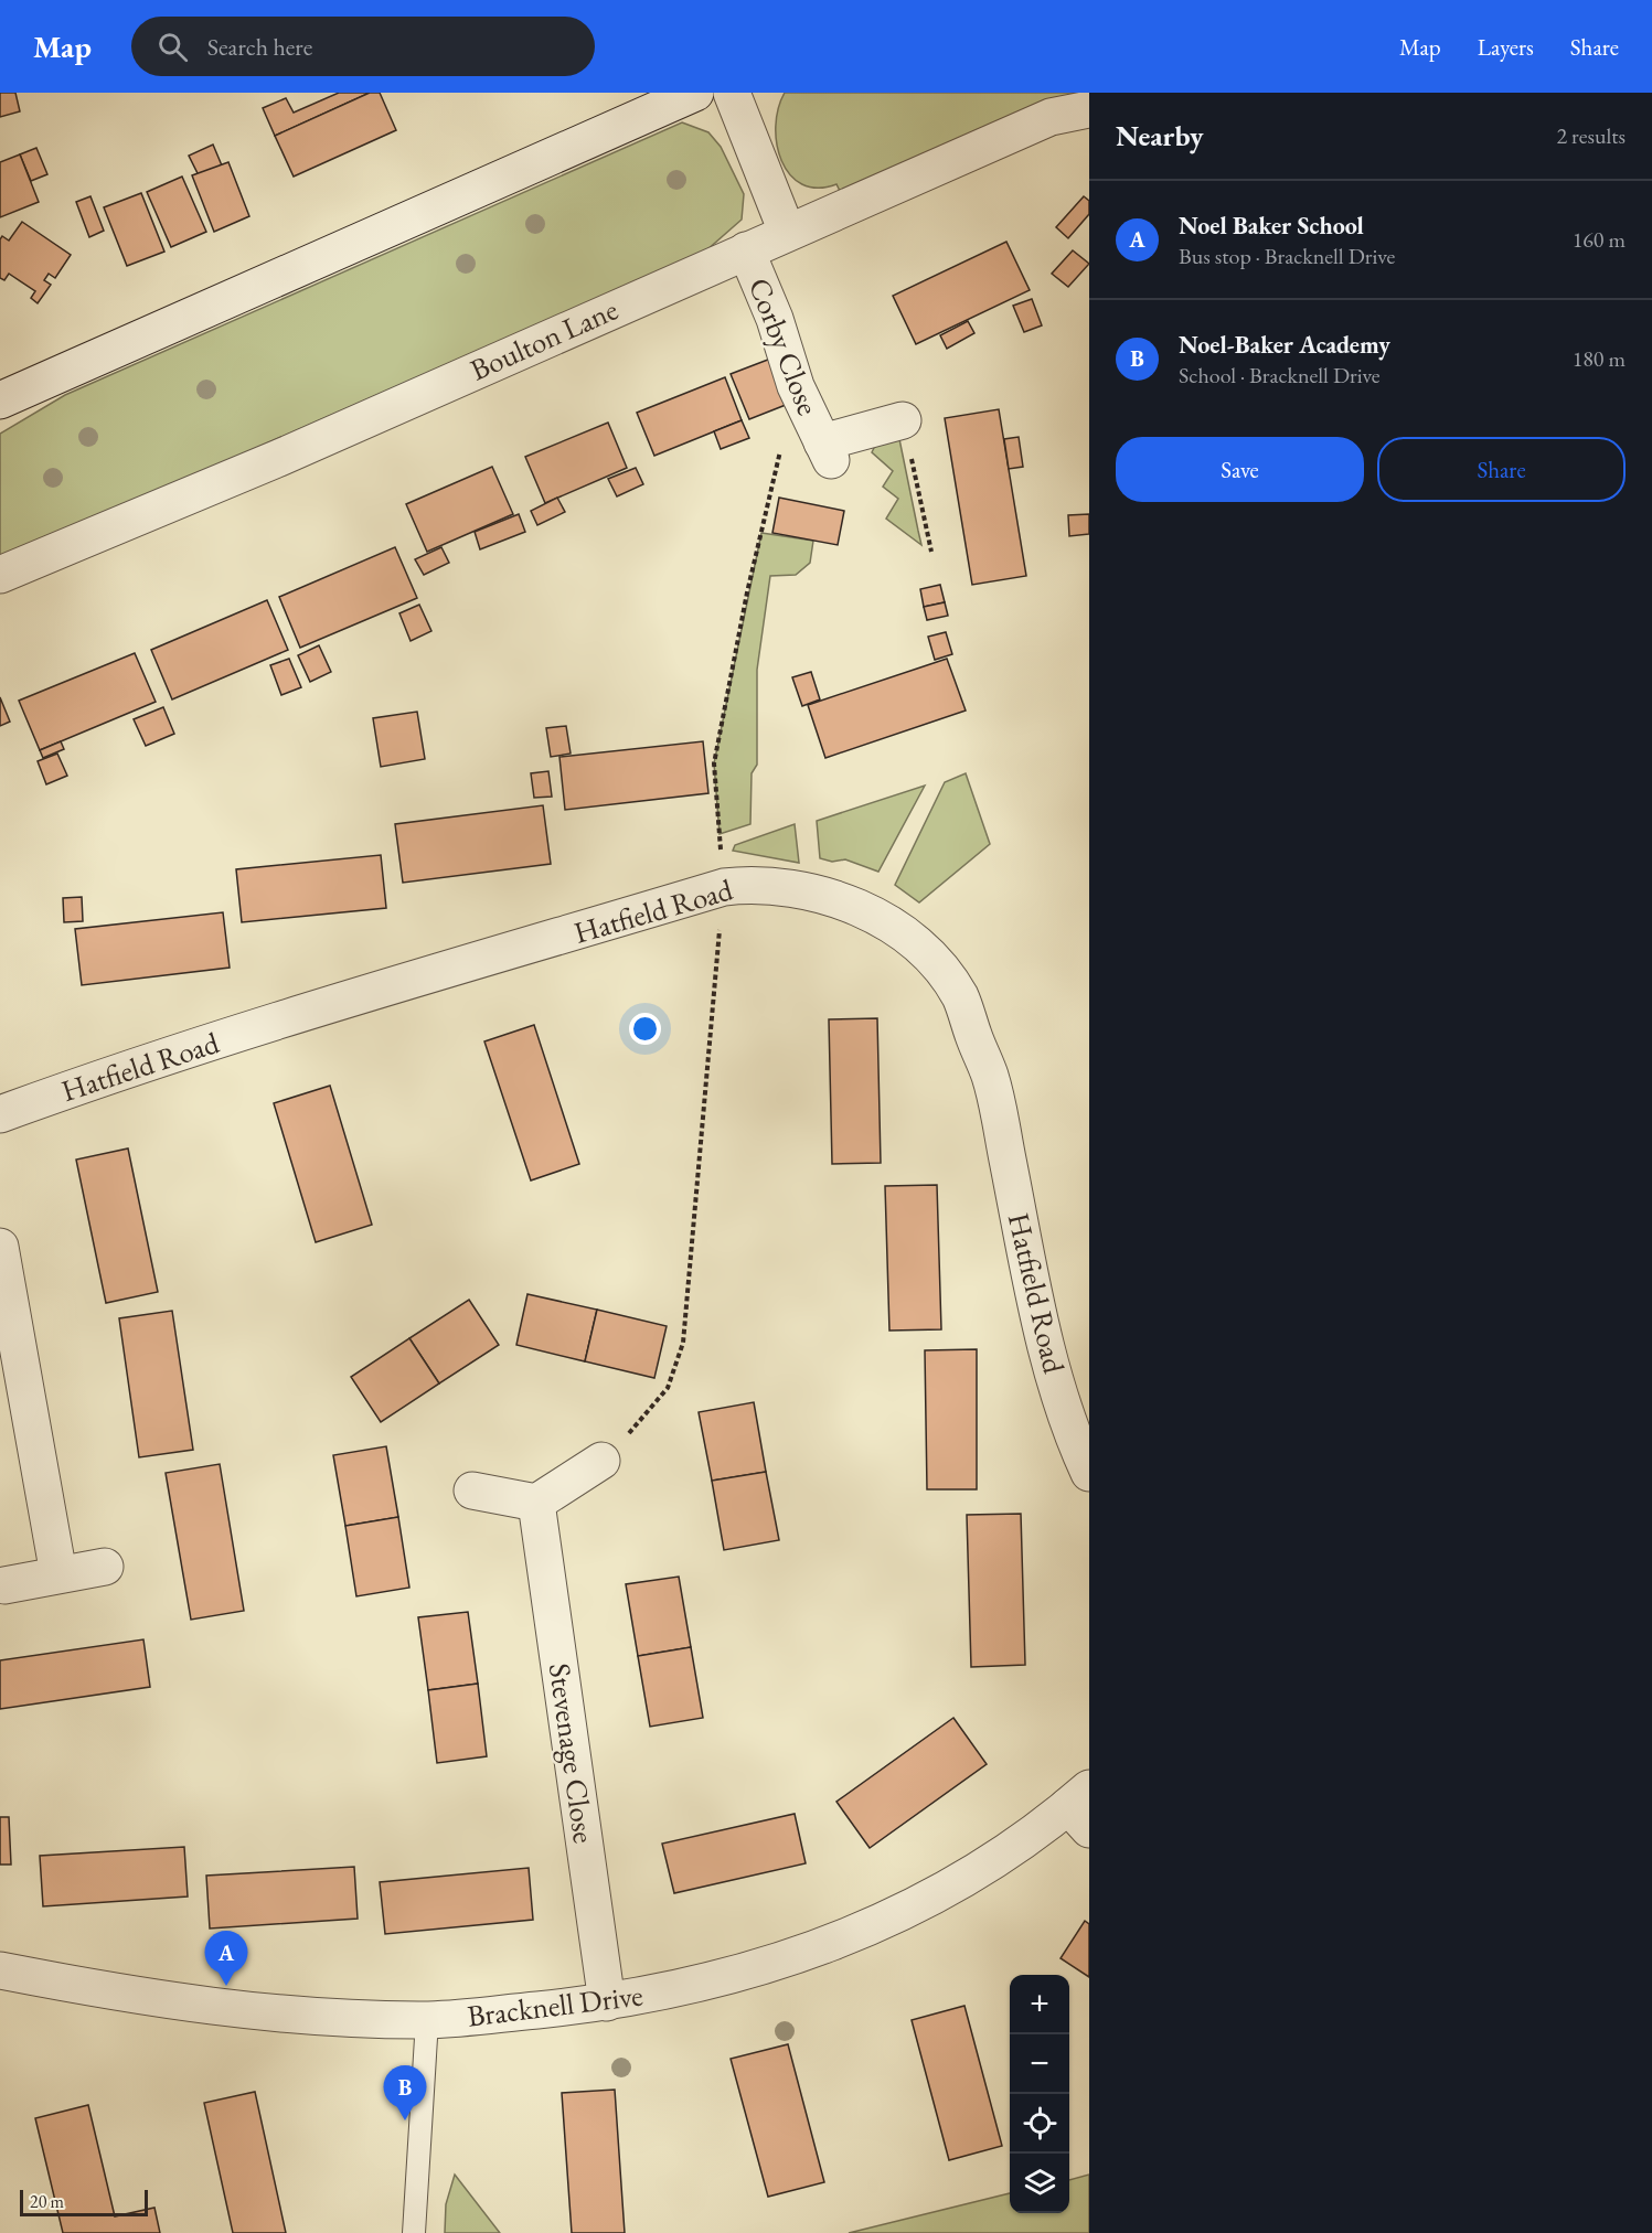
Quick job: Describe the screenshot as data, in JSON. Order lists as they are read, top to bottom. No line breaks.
{"streets":{"street":["Boulton Lane","Corby Close","Hatfield Road","Stevenage Close","Bracknell Drive"]},"crossings":[["Boulton Lane","Corby Close"],["Stevenage Close","Bracknell Drive"]],"scale_bar":"20 m","page":{"header":"Map","search":"Search here","nav":["Map","Layers","Share"],"heading":["Nearby","2 results"],"list":[{"mark":"A","name":"Noel Baker School","note":"Bus stop · Bracknell Drive","value":"160 m"},{"mark":"B","name":"Noel-Baker Academy","note":"School · Bracknell Drive","value":"180 m"}],"buttons":["Save","Share"],"pins":["A","B"],"map_buttons":["+","−"],"scale":"20 m"}}
